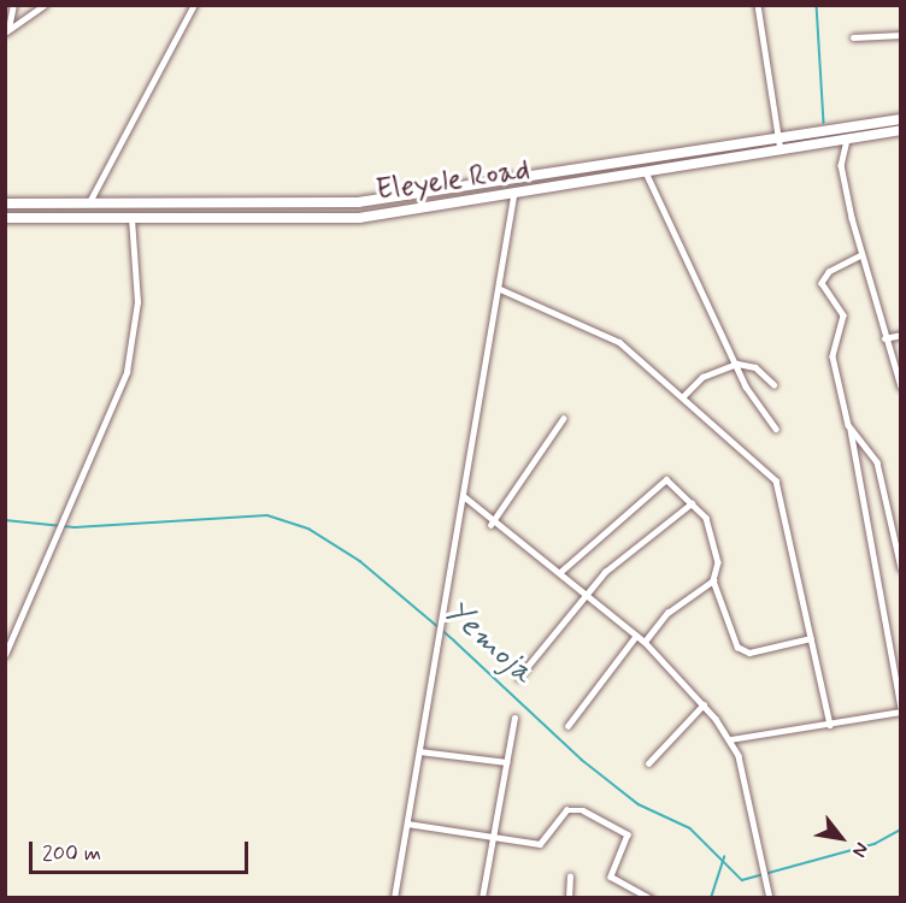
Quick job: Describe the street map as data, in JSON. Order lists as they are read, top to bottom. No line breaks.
{"streets":{"main road":["Eleyele Road"]},"water":["Yemoja"],"scale_bar":"200 m","north":"bottom right"}
